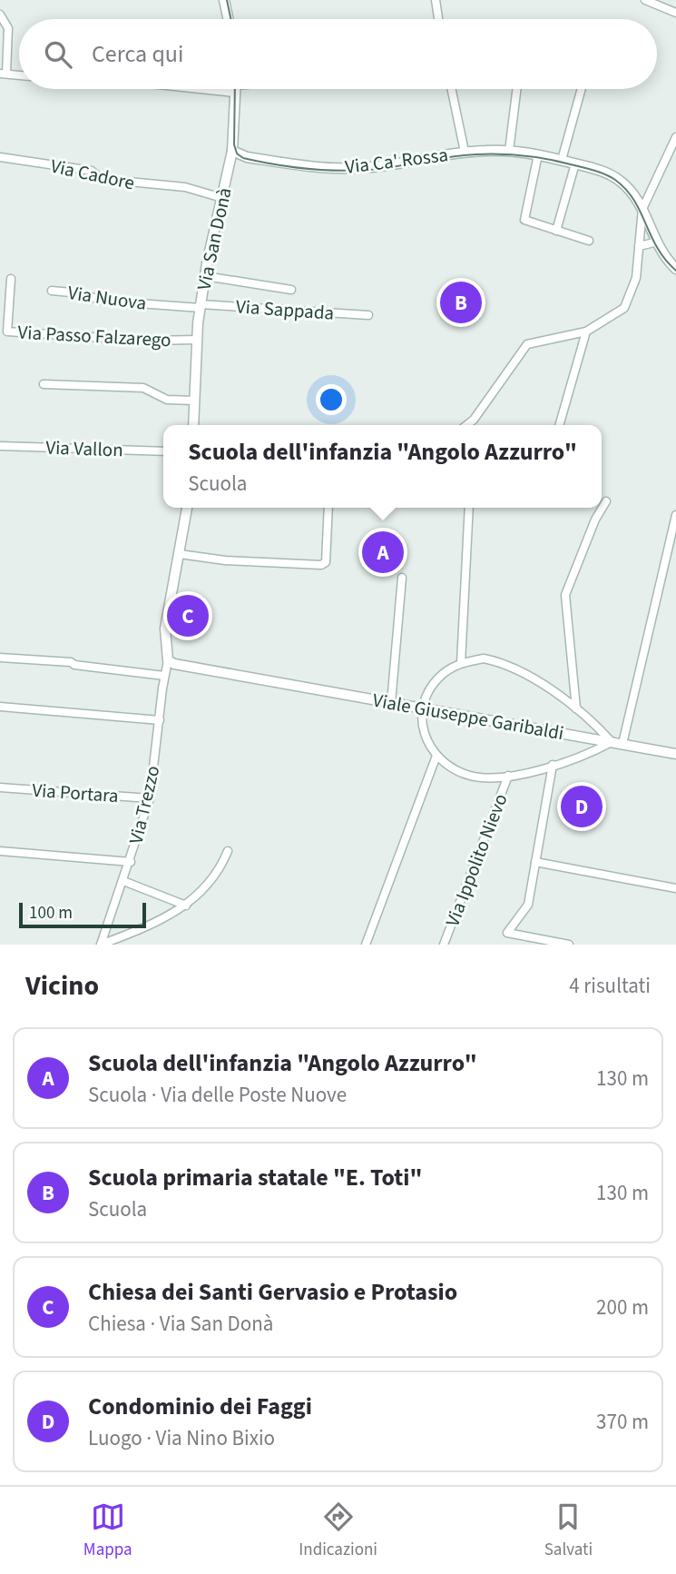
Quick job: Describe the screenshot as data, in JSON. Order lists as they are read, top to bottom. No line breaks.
{"streets":{"street":["Via Ca' Rossa","Via Cadore","Via San Donà","Via Nuova","Via Sappada","Via Passo Falzarego","Via Vallon","Viale Giuseppe Garibaldi","Via Portara","Via Trezzo","Via Ippolito Nievo"]},"crossings":[["Via Ca' Rossa","Via San Donà"],["Via Cadore","Via San Donà"],["Via San Donà","Via Nuova"],["Via San Donà","Via Sappada"],["Via San Donà","Via Passo Falzarego"],["Via Nuova","Via Sappada"],["Viale Giuseppe Garibaldi","Via Trezzo"],["Via Portara","Via Trezzo"]],"scale_bar":"100 m","page":{"search":"Cerca qui","pins":["B","A","C","D"],"popup":["Scuola dell'infanzia \"Angolo Azzurro\"","Scuola"],"scale":"100 m","heading":["Vicino","4 risultati"],"list":[{"mark":"A","name":"Scuola dell'infanzia \"Angolo Azzurro\"","note":"Scuola · Via delle Poste Nuove","value":"130 m"},{"mark":"B","name":"Scuola primaria statale \"E. Toti\"","note":"Scuola","value":"130 m"},{"mark":"C","name":"Chiesa dei Santi Gervasio e Protasio","note":"Chiesa · Via San Donà","value":"200 m"},{"mark":"D","name":"Condominio dei Faggi","note":"Luogo · Via Nino Bixio","value":"370 m"}],"nav":["Mappa","Indicazioni","Salvati"]}}
